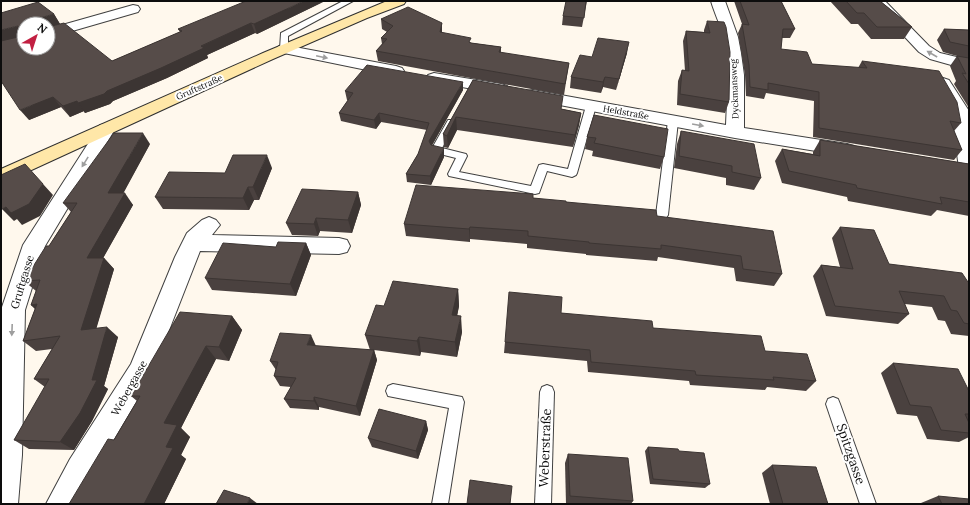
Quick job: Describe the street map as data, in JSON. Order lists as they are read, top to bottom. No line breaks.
{"streets":{"main road":["Gruftstraße"],"street":["Dyckmansweg","Heldstraße","Gruftgasse","Webergasse"],"lane":["Weberstraße","Spitzgasse"]},"crossings":[["Gruftstraße","Heldstraße"],["Gruftstraße","Gruftgasse"],["Dyckmansweg","Heldstraße"]],"one_way":["Heldstraße","Gruftgasse"],"north":"top right"}
